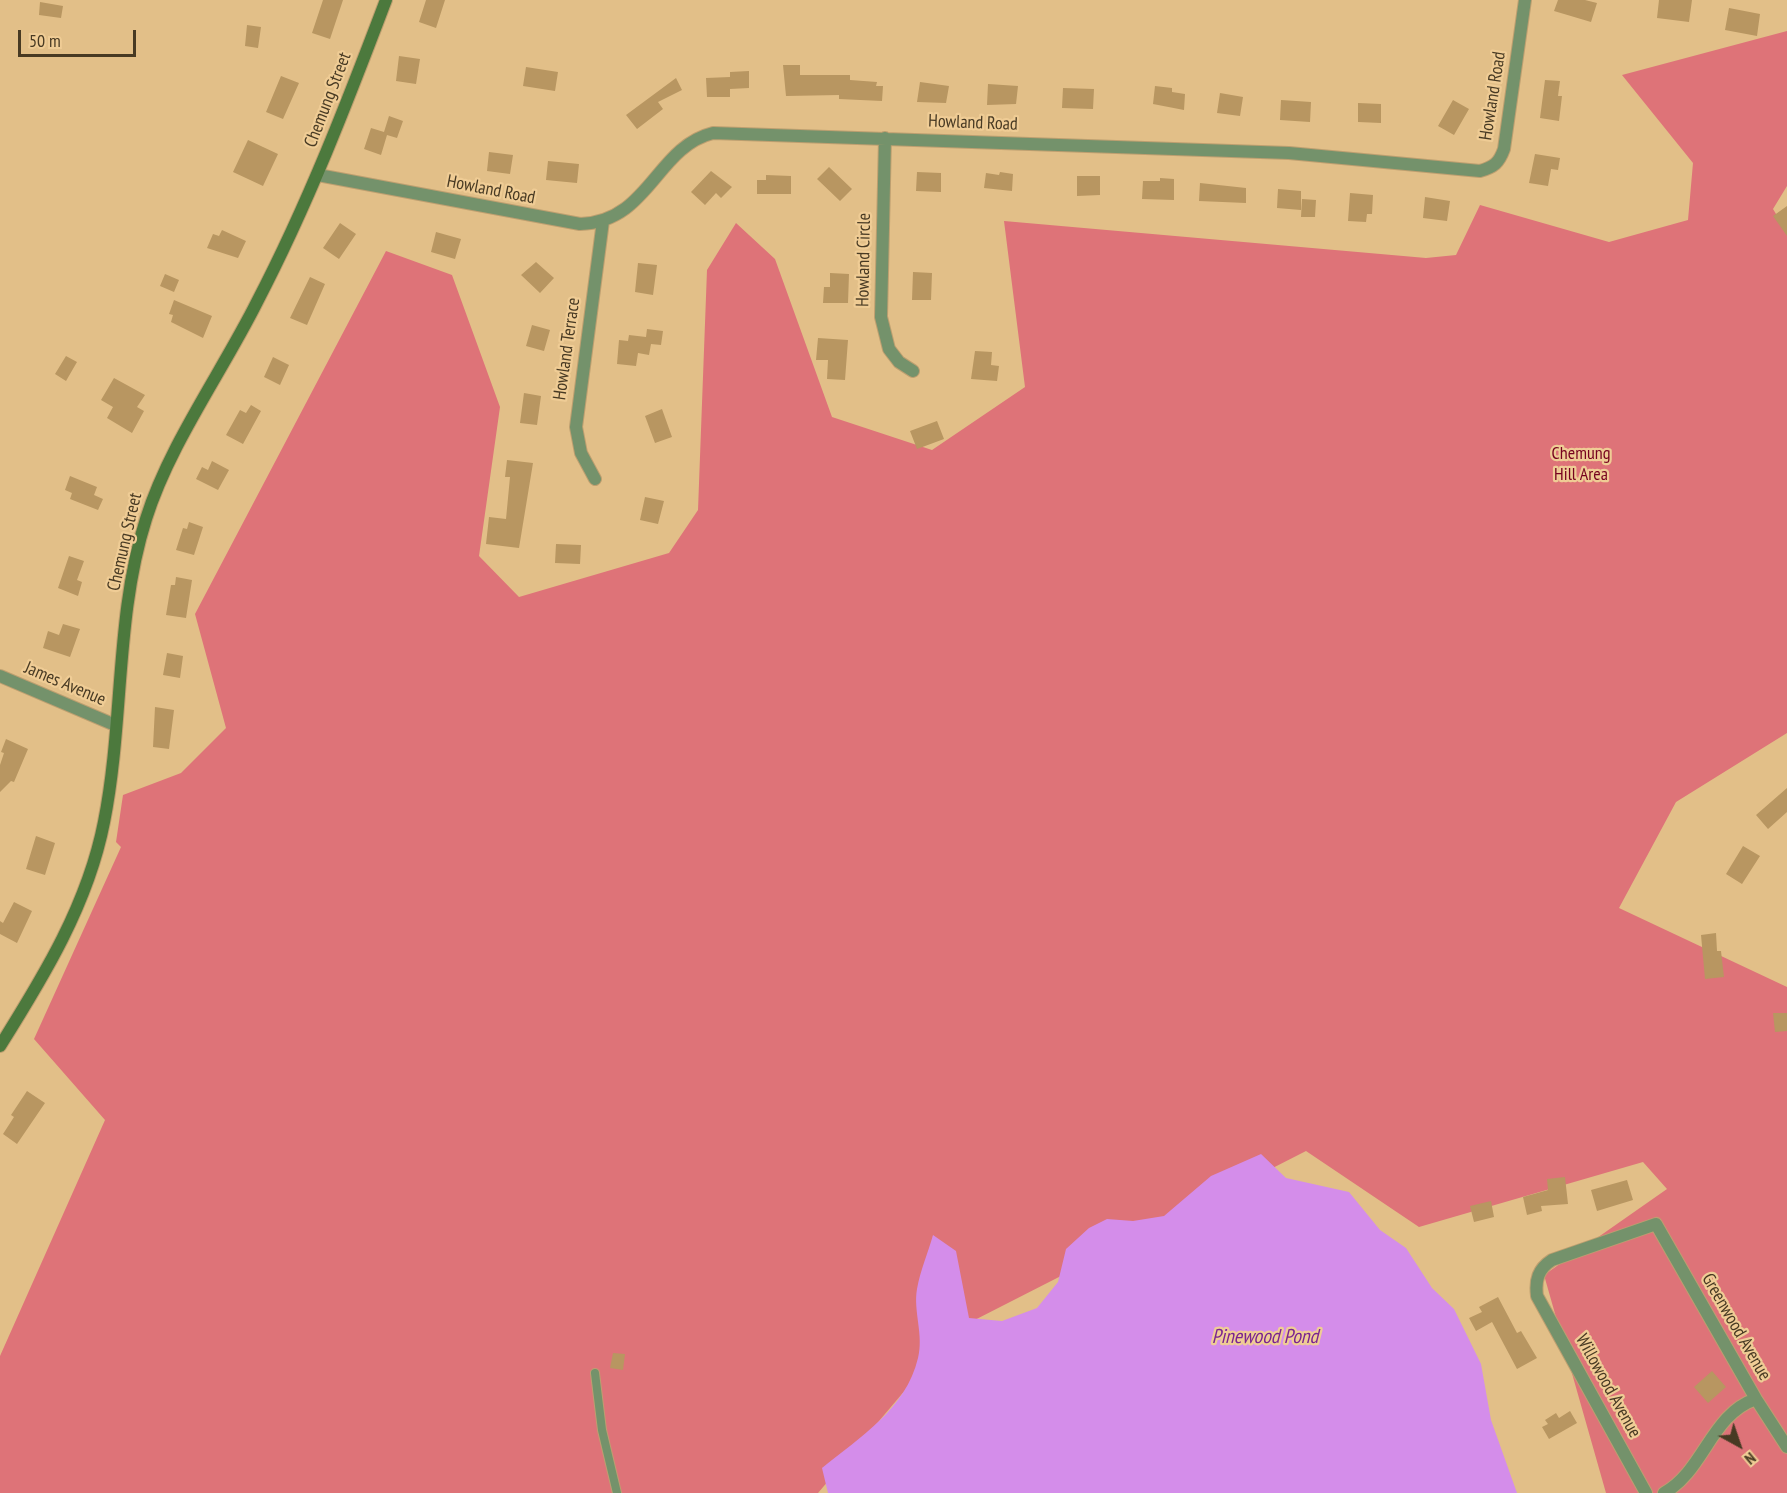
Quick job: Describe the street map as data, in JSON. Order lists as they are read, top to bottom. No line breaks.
{"streets":{"street":["Howland Road","Chemung Street","Howland Circle","Howland Terrace","James Avenue","Greenwood Avenue","Willowood Avenue"]},"crossings":[["Howland Road","Chemung Street"],["Howland Road","Howland Circle"],["Howland Road","Howland Terrace"],["Chemung Street","James Avenue"],["Greenwood Avenue","Willowood Avenue"]],"water":["Pinewood Pond"],"parks":["Chemung Hill Area"],"scale_bar":"50 m","north":"bottom right"}
